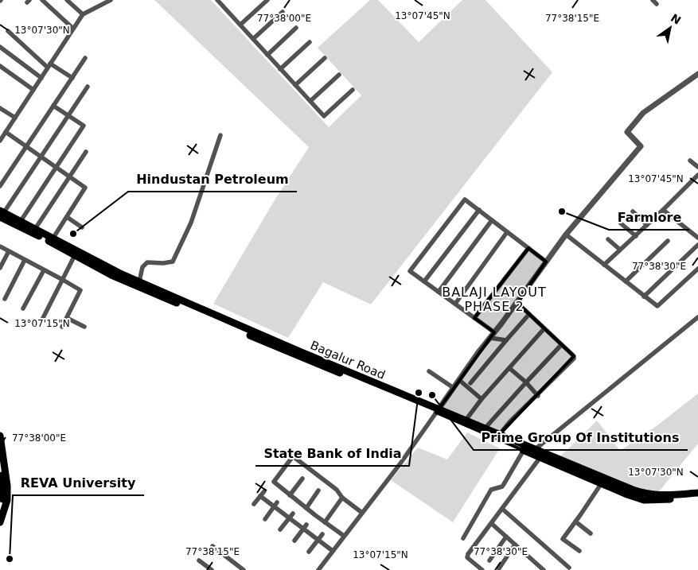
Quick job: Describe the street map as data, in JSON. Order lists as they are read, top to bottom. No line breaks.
{"streets":{"main road":["Bagalur Road"]},"districts":["BALAJI LAYOUT PHASE 2"],"places":["Farmlore","Hindustan Petroleum","State Bank of India","Prime Group Of Institutions","REVA University"],"north":"top right","coordinates":["13°07'45\"N","77°38'15\"E","77°38'00\"E","13°07'30\"N","77°38'30\"E","13°07'15\"N"]}
